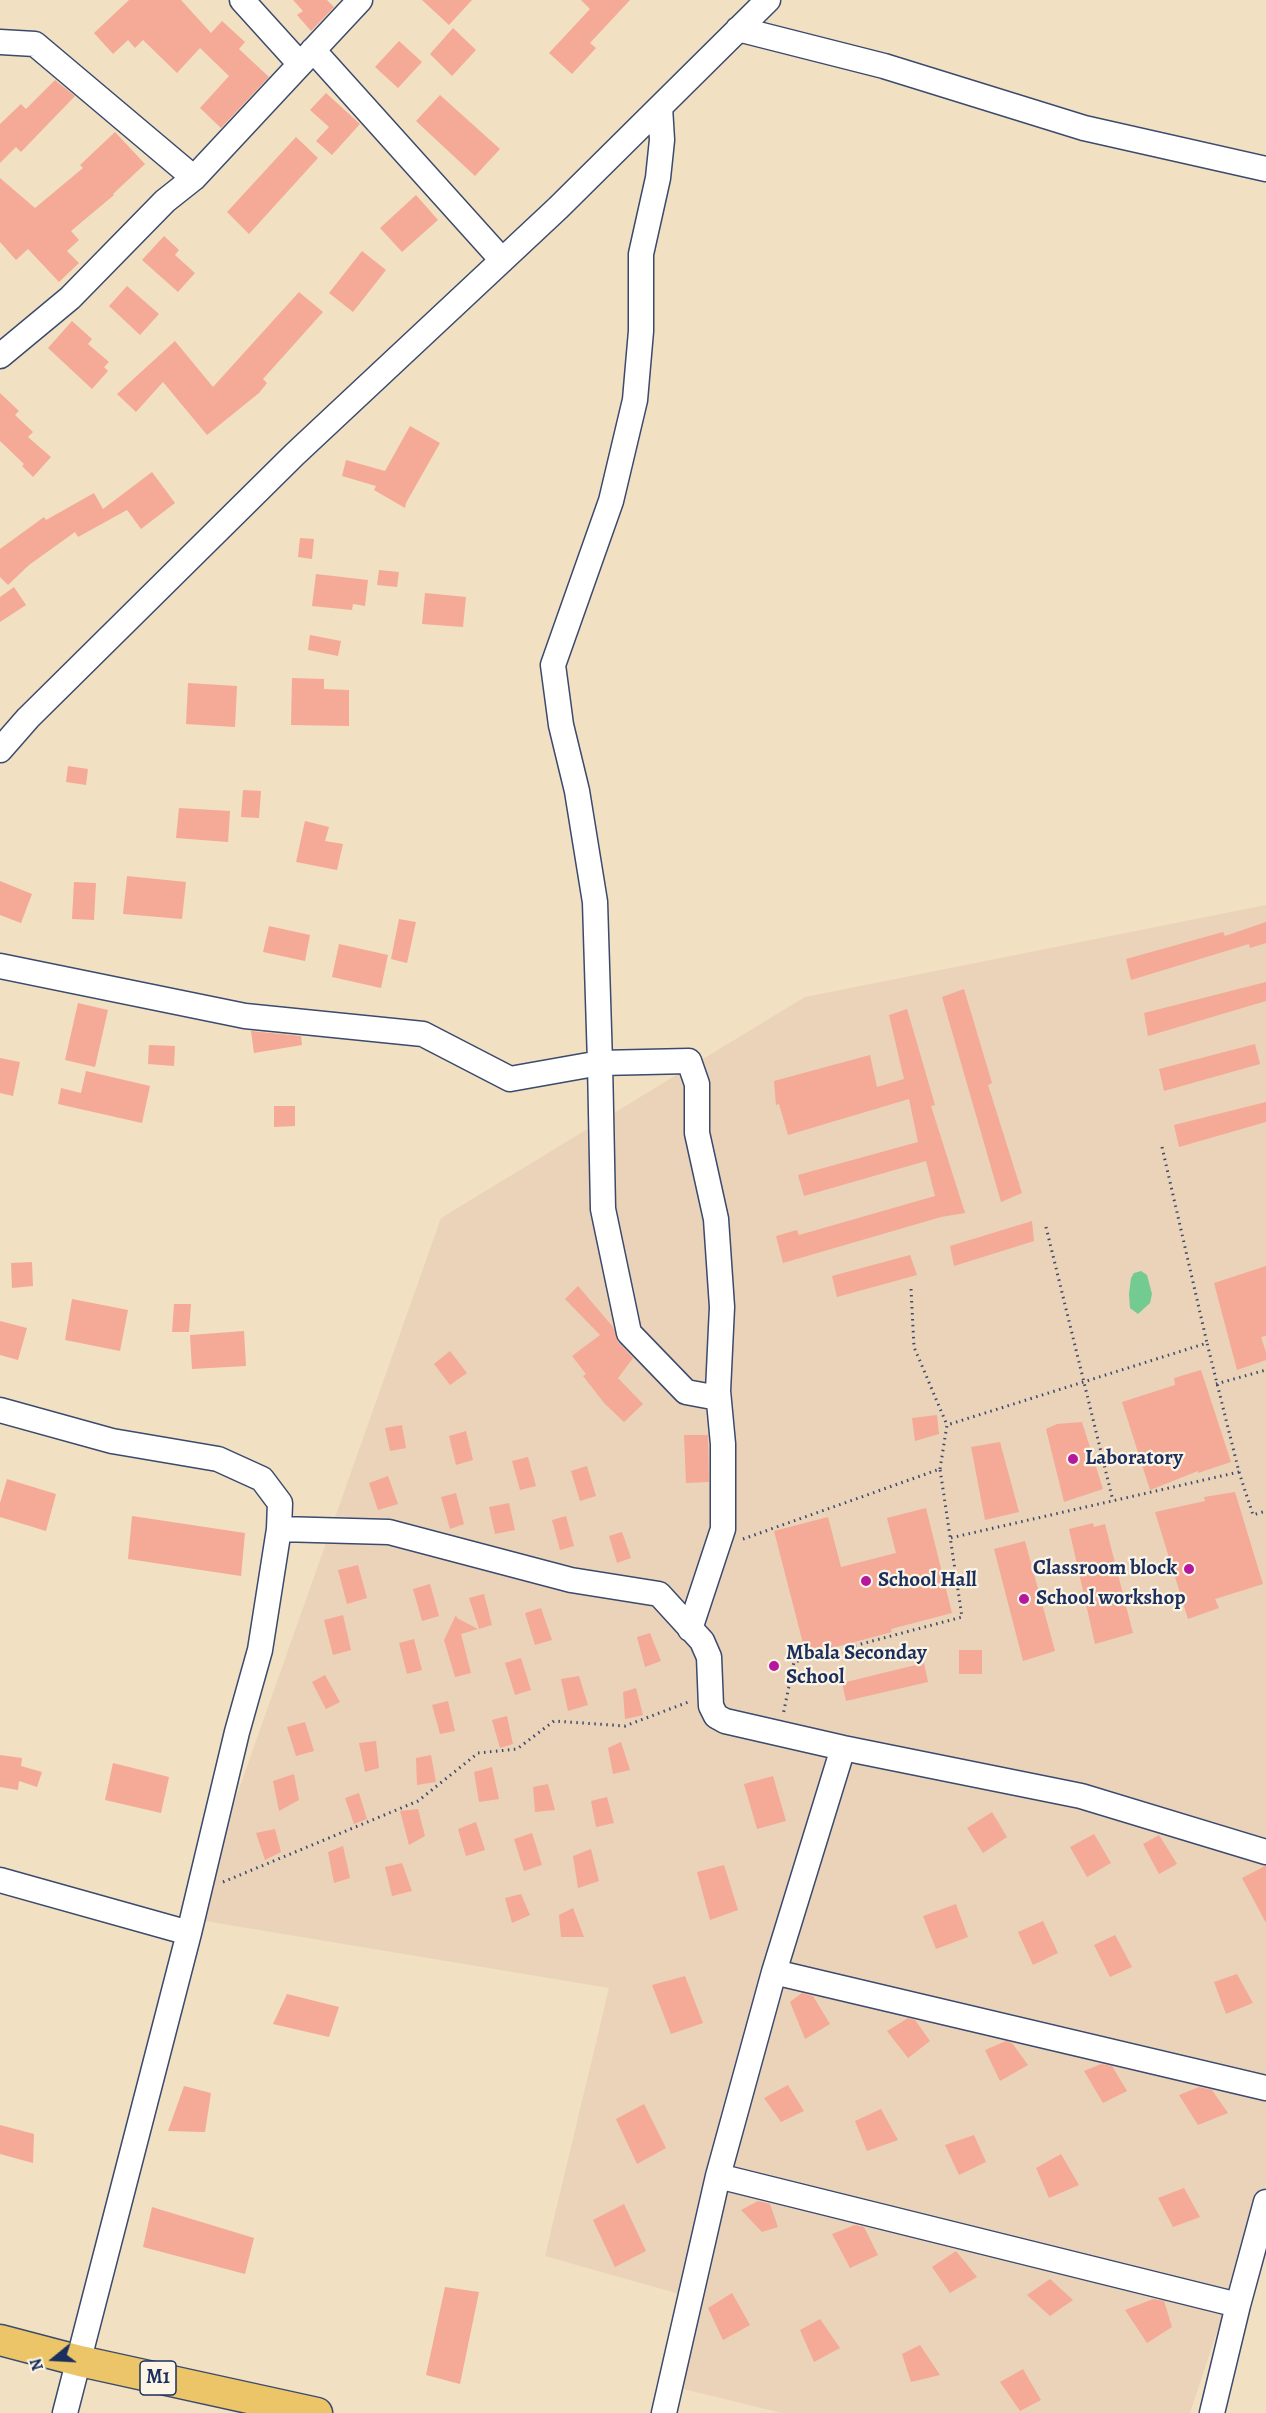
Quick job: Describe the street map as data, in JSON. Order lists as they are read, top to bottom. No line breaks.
{"streets":{"main road":["M1"]},"places":["Laboratory","Classroom block","School Hall","School workshop","Mbala Seconday School"],"north":"left"}
